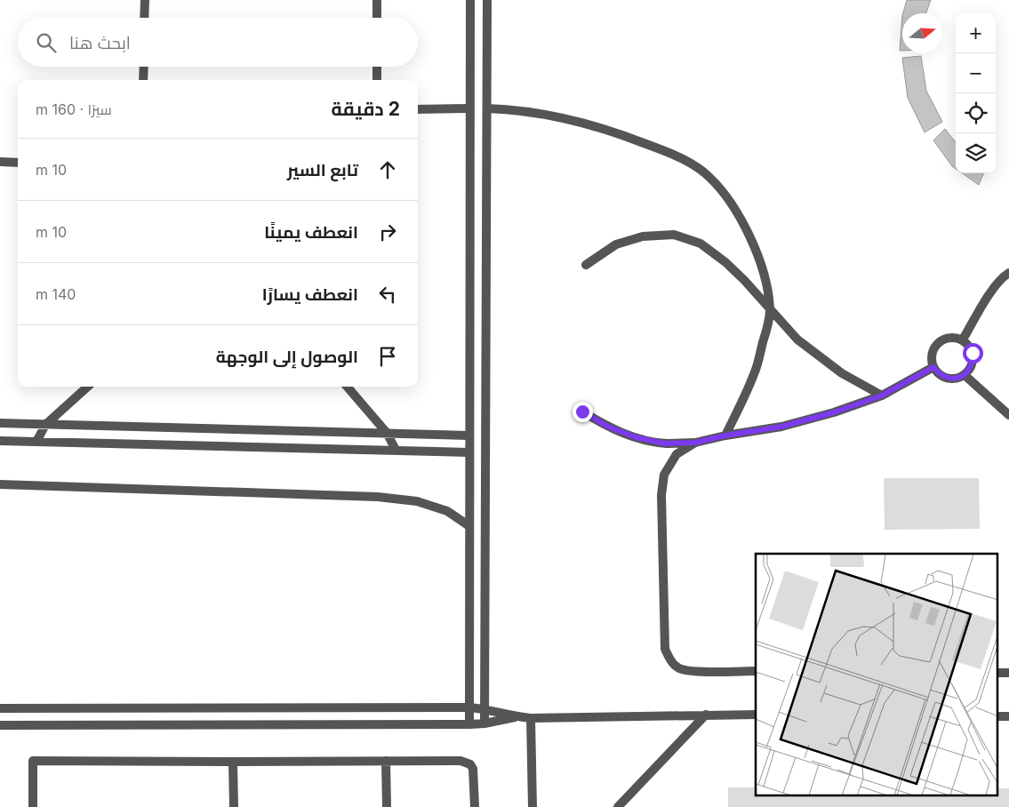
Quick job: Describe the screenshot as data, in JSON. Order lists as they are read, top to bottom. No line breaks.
{"north":"right","page":{"map_buttons":["+","−"],"search":"ابحث هنا","heading":["2 دقيقة","سيرًا · 160 m"],"list":[["تابع السير","10 m"],["انعطف يمينًا","10 m"],["انعطف يسارًا","140 m"],"الوصول إلى الوجهة"]}}
